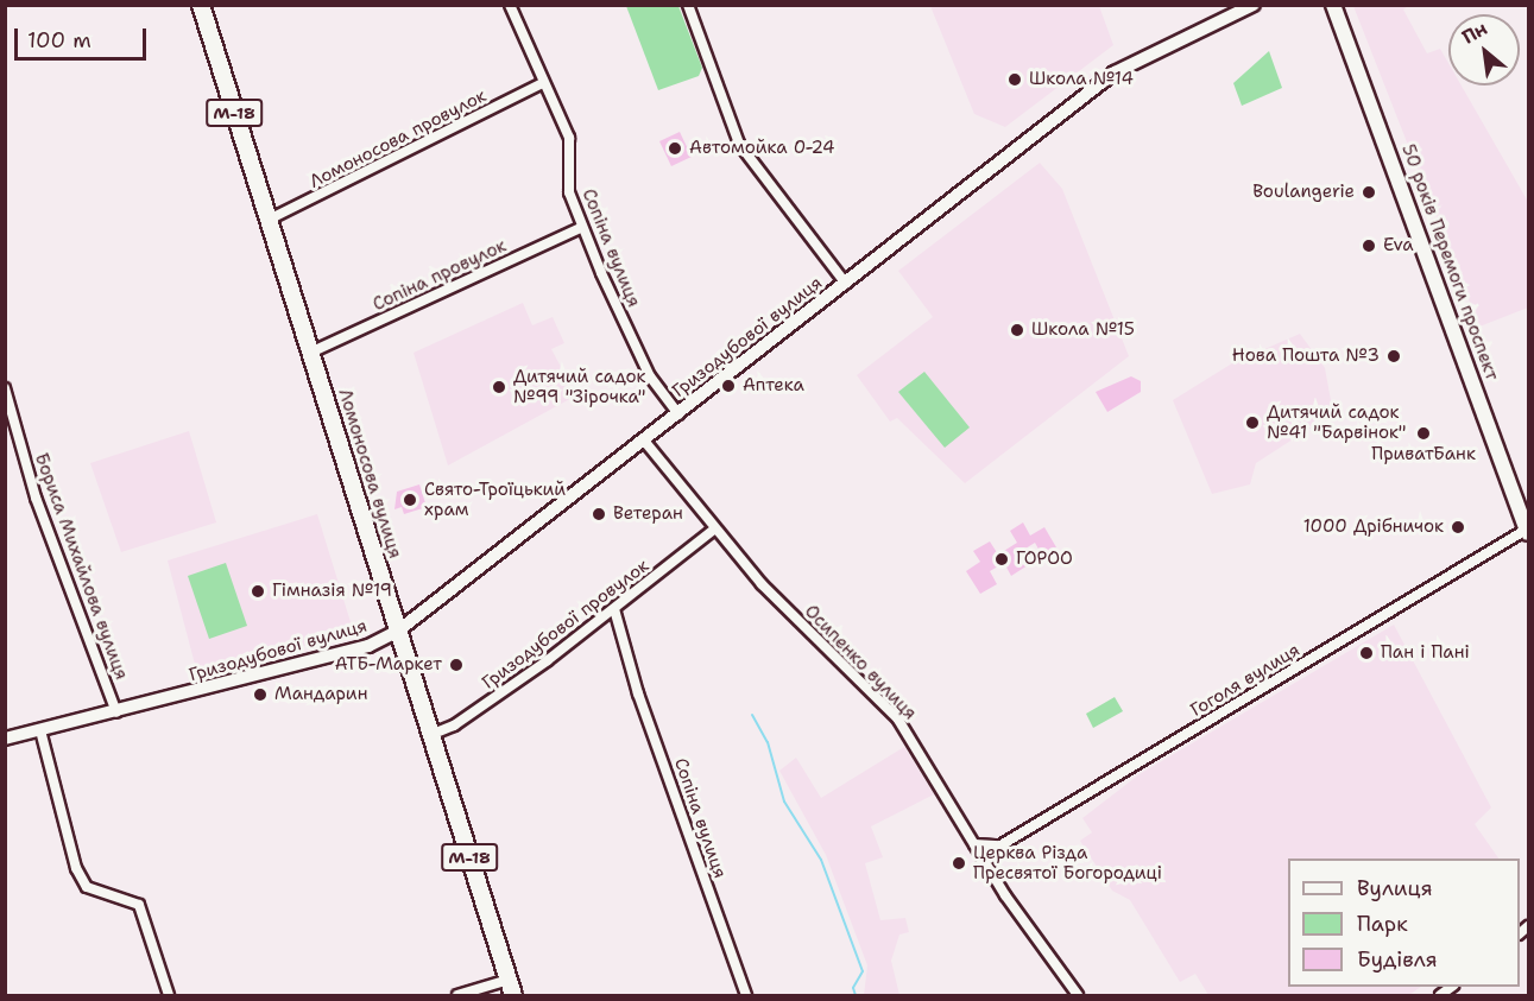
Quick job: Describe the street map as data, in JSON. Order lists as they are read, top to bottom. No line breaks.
{"streets":{"highway":["М-18","Ломоносова вулиця"],"main road":["50 років Перемоги проспект"],"street":["Ломоносова провулок","Сопіна вулиця","Сопіна провулок","Гризодубової вулиця","Бориса Михайлова вулиця","Гризодубової провулок","Осипенко вулиця","Гоголя вулиця"]},"crossings":[["Ломоносова провулок","Сопіна вулиця"],["Ломоносова провулок","Ломоносова вулиця"],["Сопіна вулиця","Сопіна провулок"],["Сопіна вулиця","Гризодубової вулиця"],["Сопіна вулиця","Гризодубової провулок"],["50 років Перемоги проспект","Гоголя вулиця"],["Сопіна провулок","Ломоносова вулиця"],["Гризодубової вулиця","Ломоносова вулиця"],["Гризодубової вулиця","Бориса Михайлова вулиця"],["Гризодубової вулиця","Осипенко вулиця"],["Ломоносова вулиця","Гризодубової провулок"],["Гризодубової провулок","Осипенко вулиця"],["Осипенко вулиця","Гоголя вулиця"]],"places":["Школа №14","Автомойка 0-24","Boulangerie","Eva","Школа №15","Нова Пошта №3","Аптека","Дитячий садок №99 \"Зірочка\"","Дитячий садок №41 \"Барвінок\"","ПриватБанк","Свято-Троїцький храм","Ветеран","1000 Дрібничок","ГОРОО","Гімназія №19","Пан і Пані","АТБ-Маркет","Мандарин","Церква Різда Пресвятої Богородиці"],"legend":["Вулиця","Парк","Будівля"],"scale_bar":"100 m","north":"top left"}
